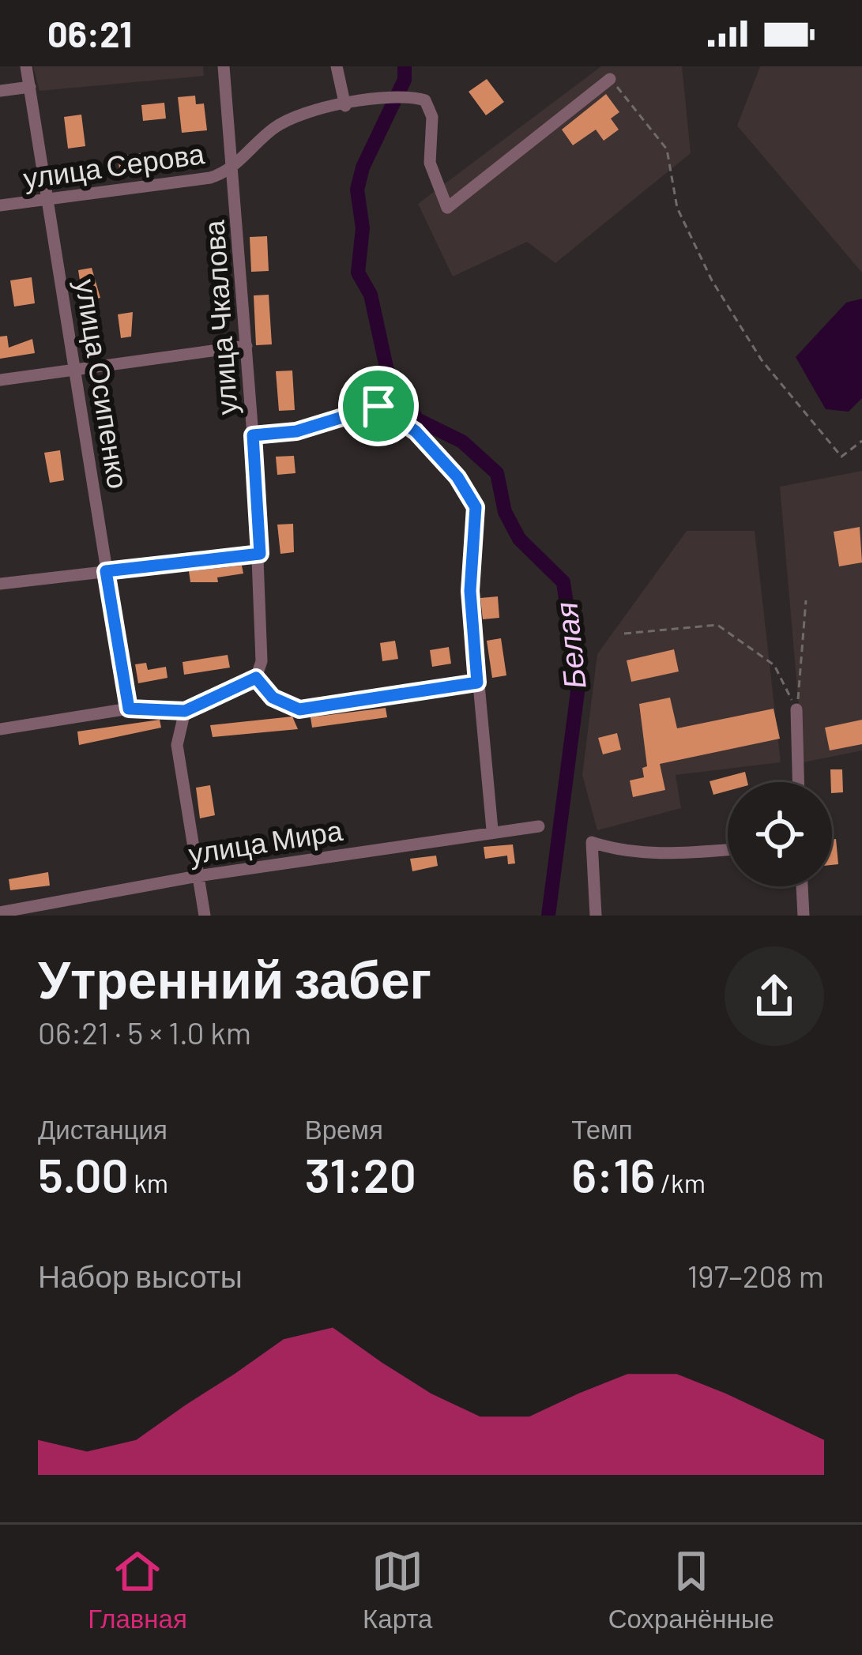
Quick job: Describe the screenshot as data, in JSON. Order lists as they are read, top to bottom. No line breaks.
{"streets":{"street":["улица Серова","улица Чкалова","улица Осипенко","улица Мира"]},"crossings":[["улица Серова","улица Чкалова"],["улица Серова","улица Осипенко"]],"water":["Белая"],"page":{"status":"06:21","heading":["Утренний забег","06:21 · 5 × 1.0 km"],"stats":[["Дистанция","5.00 km"],["Время","31:20"],["Темп","6:16 /km"]],"chart":["Набор высоты","197–208 m"],"tabs":["Главная","Карта","Сохранённые"]}}
